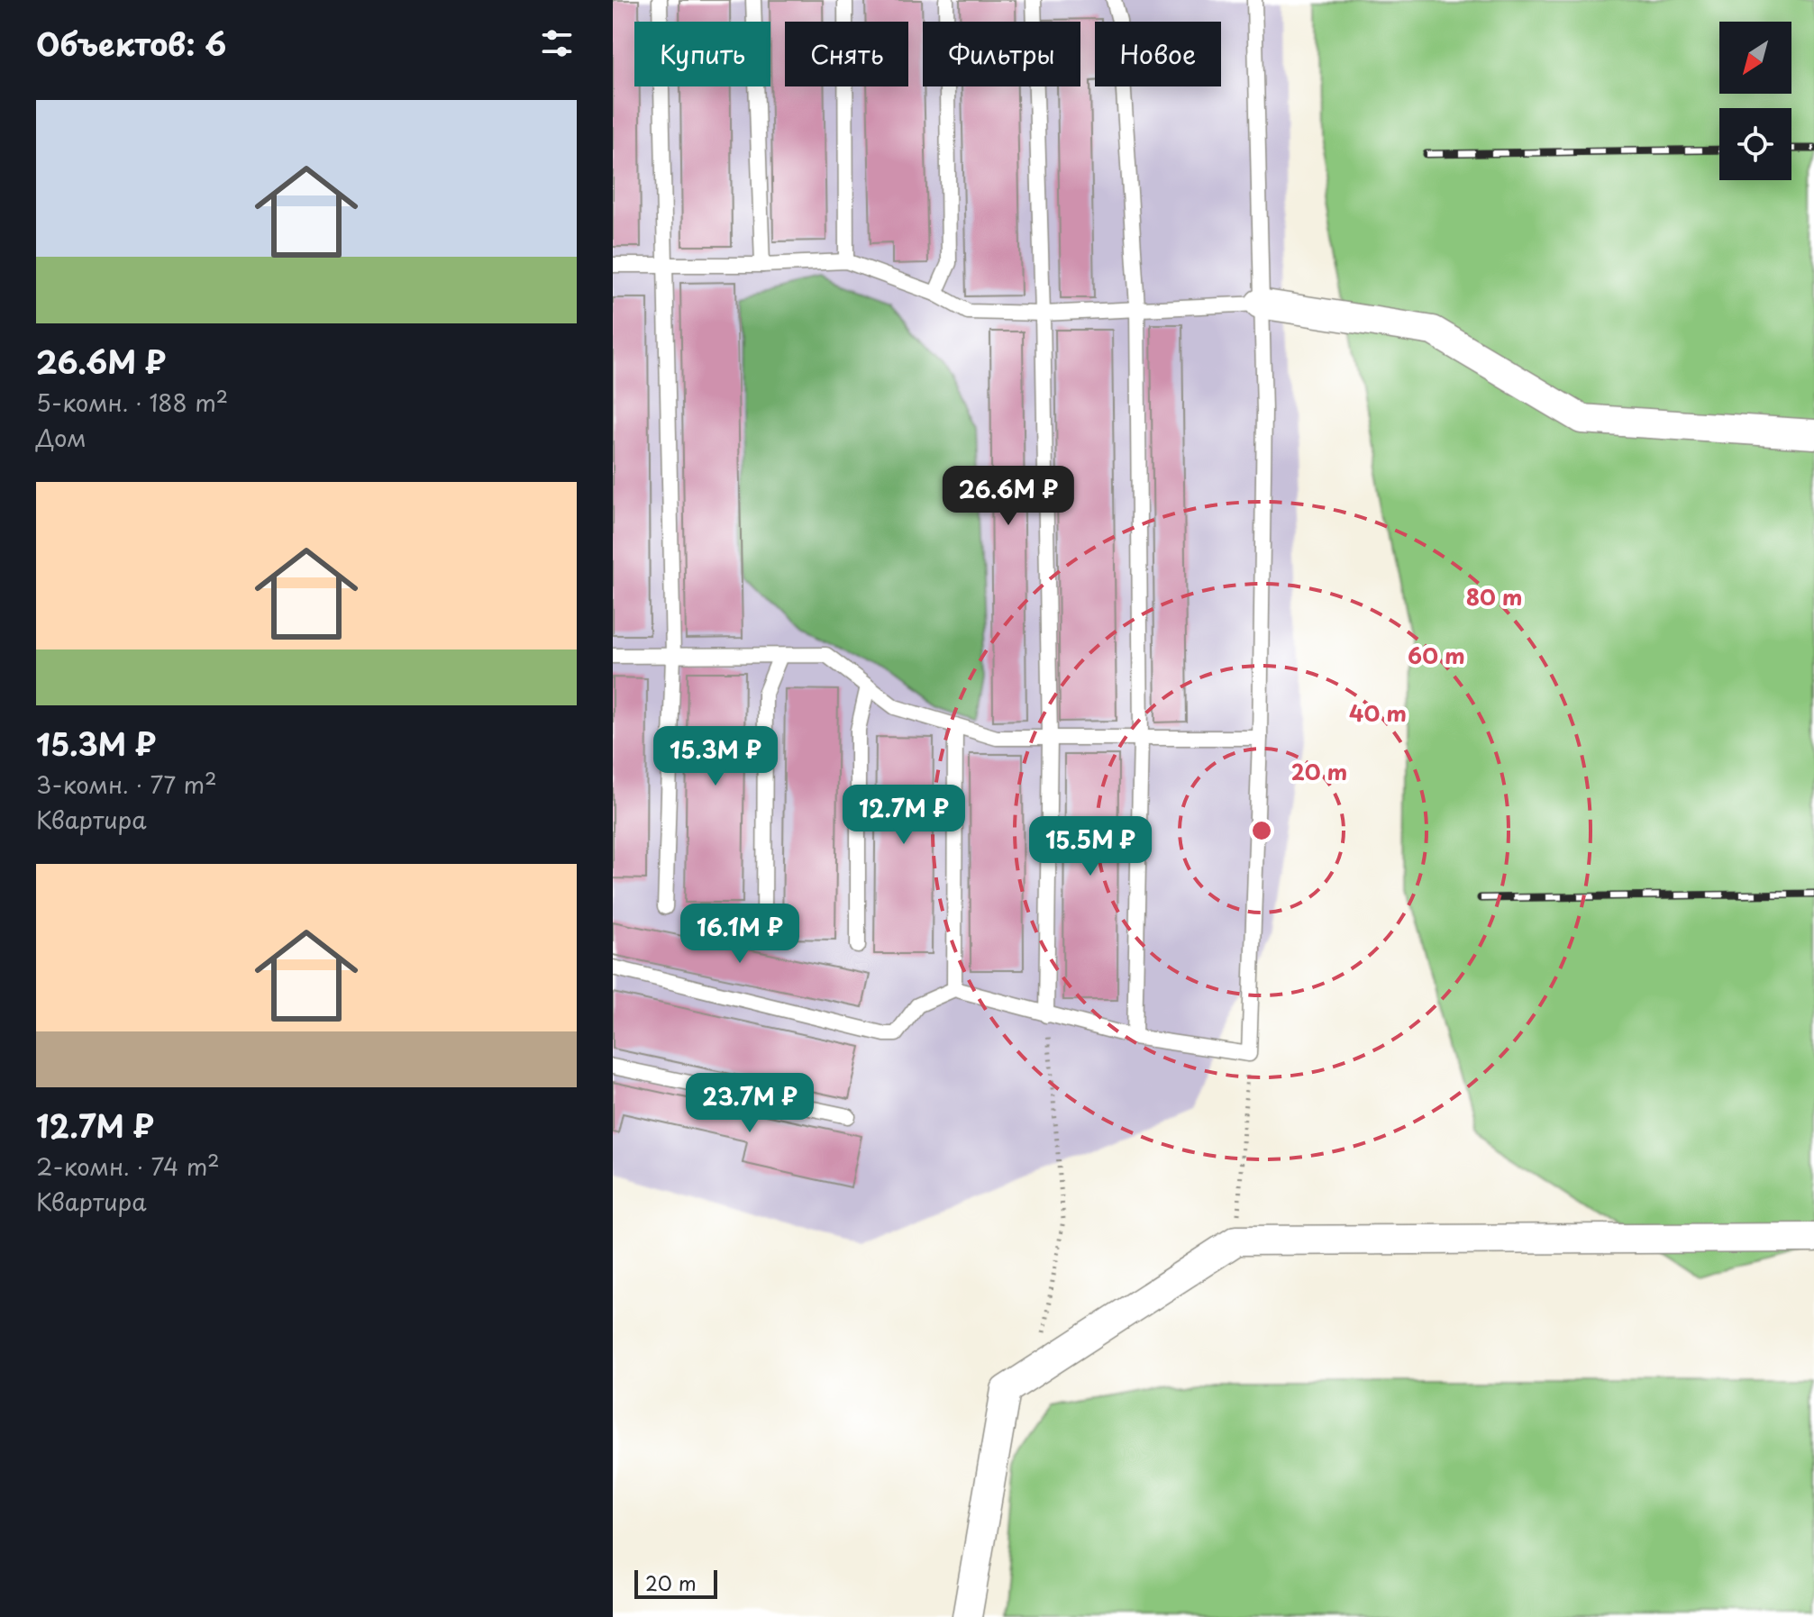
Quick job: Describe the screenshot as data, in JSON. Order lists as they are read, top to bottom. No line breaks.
{"scale_bar":"20 m","north":"bottom left","page":{"heading":"Объектов: 6","chip":["Купить","Снять","Фильтры","Новое"],"list":[{"name":"26.6M ₽","note":"5-комн. · 188 m² · Дом"},{"name":"15.3M ₽","note":"3-комн. · 77 m² · Квартира"},{"name":"12.7M ₽","note":"2-комн. · 74 m² · Квартира"}],"price":["26.6M ₽","15.3M ₽","12.7M ₽","15.5M ₽","16.1M ₽","23.7M ₽"],"scale":"20 m"},"rings":["80 m","60 m","40 m","20 m"]}
